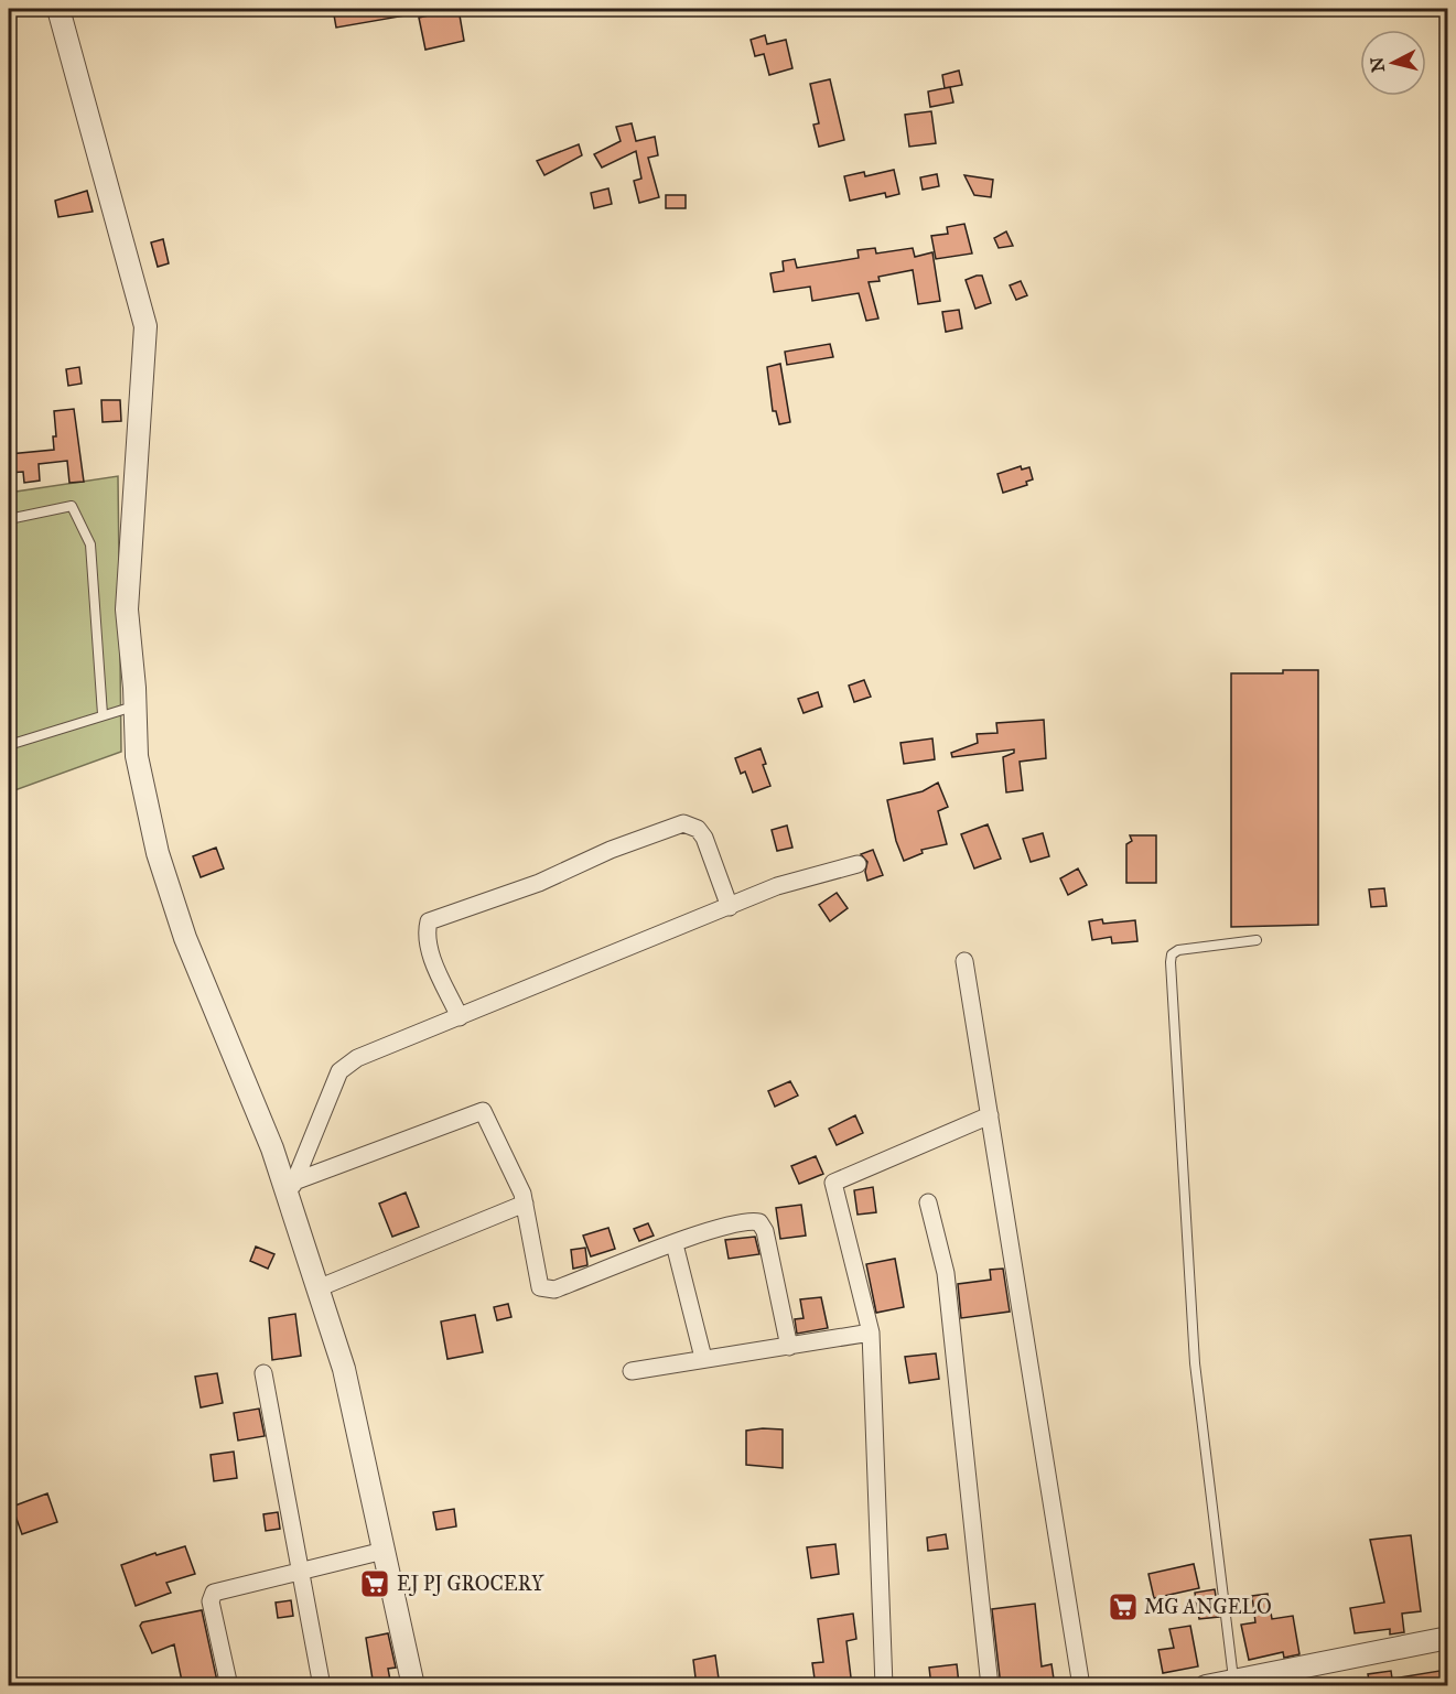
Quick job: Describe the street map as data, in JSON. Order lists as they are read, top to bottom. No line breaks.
{"places":{"supermarket":["EJ PJ GROCERY","MG ANGELO"]},"north":"left"}
